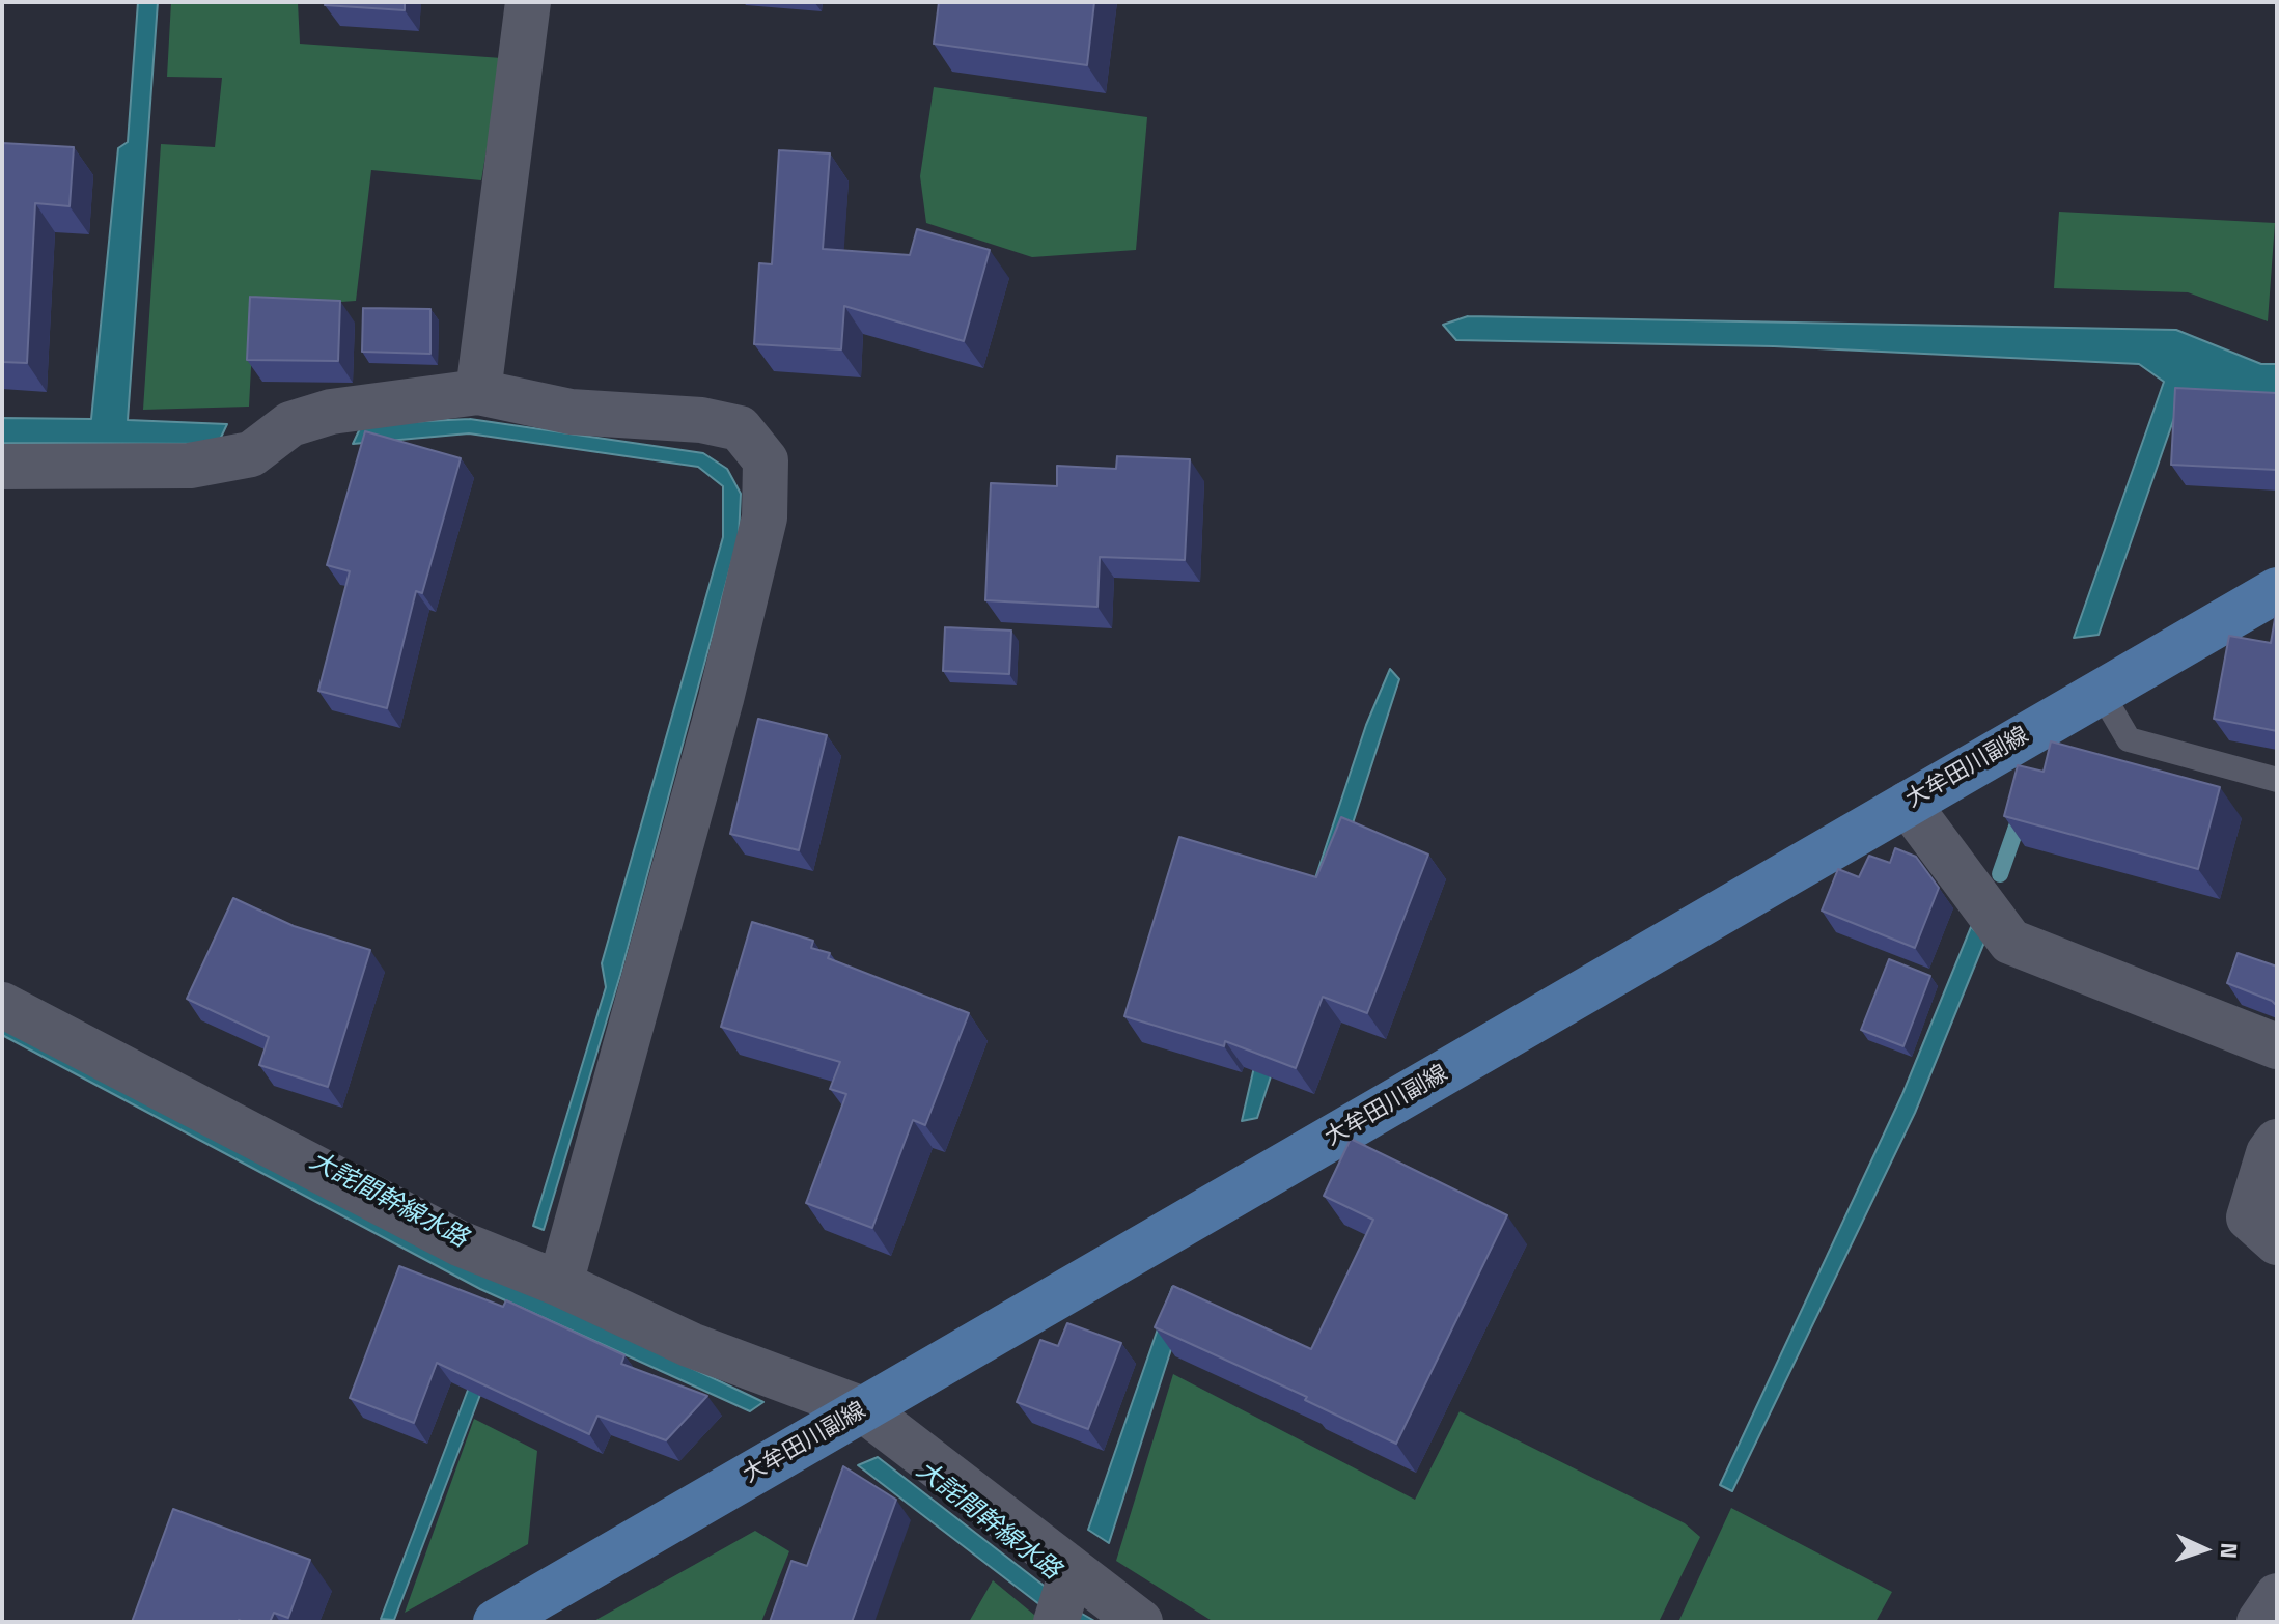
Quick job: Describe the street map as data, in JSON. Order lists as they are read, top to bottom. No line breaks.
{"streets":{"main road":["大牟田川副線"]},"water":["大詫間幹線水路"],"north":"right"}
